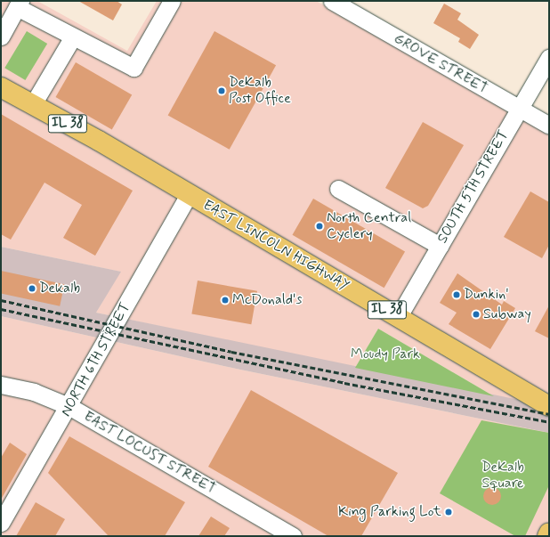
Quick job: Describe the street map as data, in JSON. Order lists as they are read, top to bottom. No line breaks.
{"streets":{"main road":["IL 38","EAST LINCOLN HIGHWAY"],"street":["GROVE STREET","SOUTH 5TH STREET","NORTH 6TH STREET","EAST LOCUST STREET"]},"crossings":[["GROVE STREET","SOUTH 5TH STREET"],["SOUTH 5TH STREET","EAST LINCOLN HIGHWAY"],["EAST LINCOLN HIGHWAY","NORTH 6TH STREET"],["NORTH 6TH STREET","EAST LOCUST STREET"]],"parks":["Moudy Park","DeKalb Square"],"places":["DeKalb Post Office","North Central Cyclery","Dekalb","Dunkin'","McDonald's","Subway","King Parking Lot"]}
